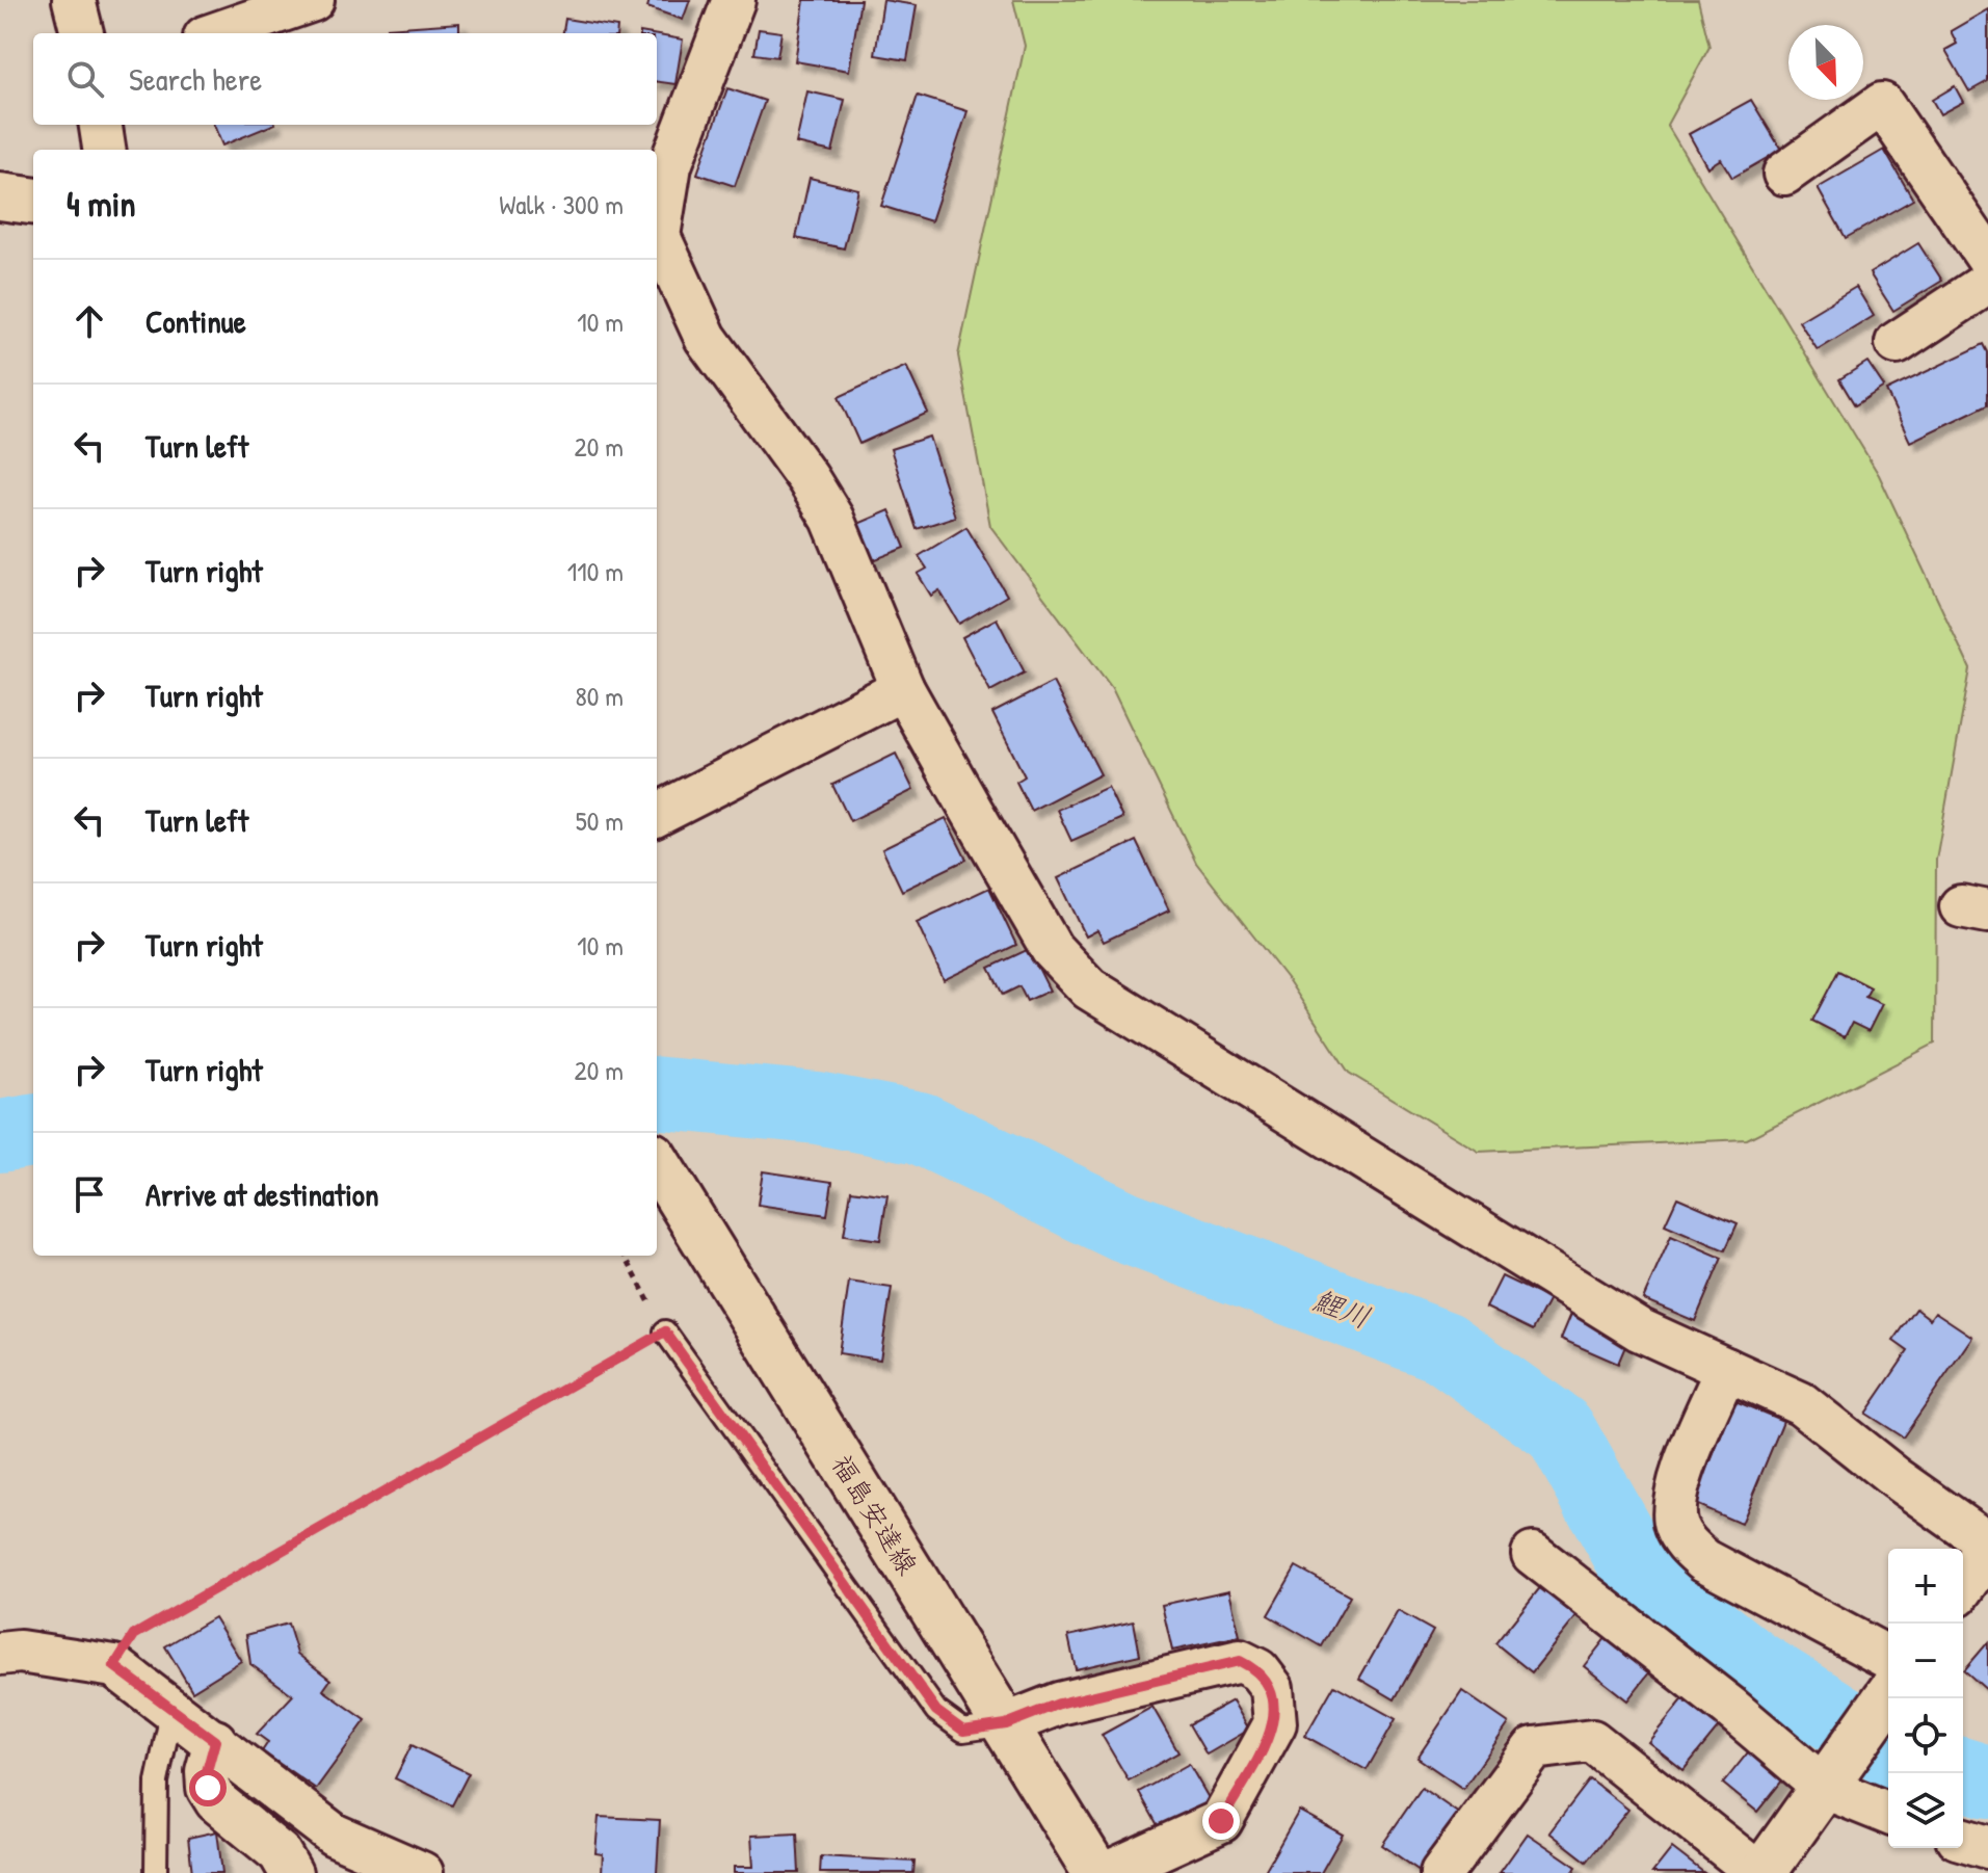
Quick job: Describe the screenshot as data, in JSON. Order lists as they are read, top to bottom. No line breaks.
{"streets":{"main road":["福島安達線"]},"water":["鯉川"],"north":"bottom right","page":{"search":"Search here","heading":["4 min","Walk · 300 m"],"list":[["Continue","10 m"],["Turn left","20 m"],["Turn right","110 m"],["Turn right","80 m"],["Turn left","50 m"],["Turn right","10 m"],["Turn right","20 m"],"Arrive at destination"],"map_buttons":["+","−"]}}
